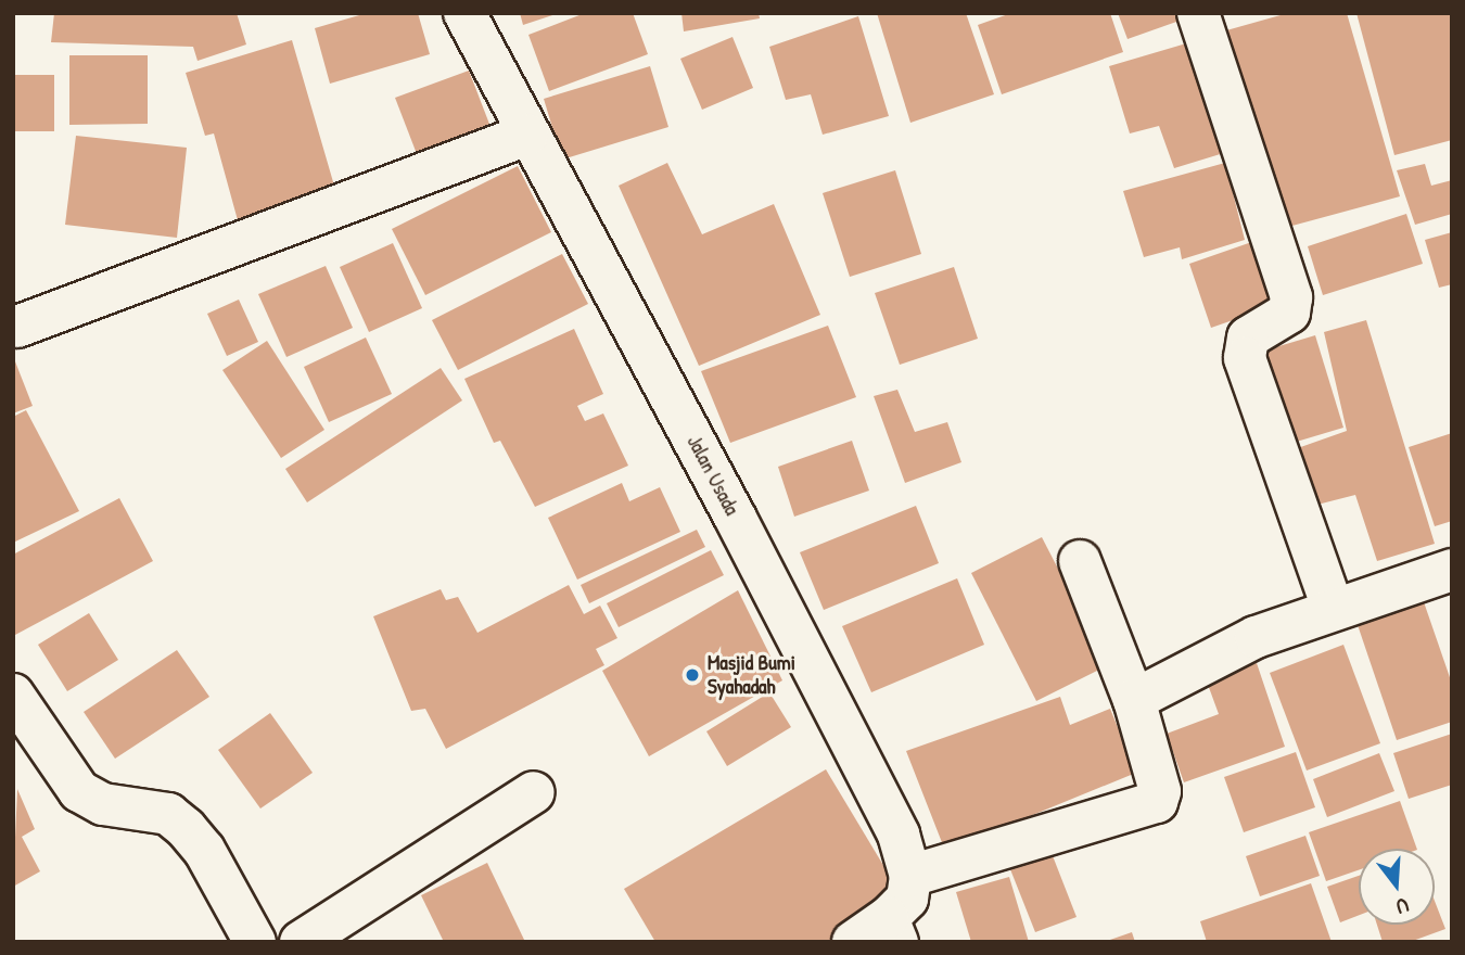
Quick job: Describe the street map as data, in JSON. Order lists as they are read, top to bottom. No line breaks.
{"streets":{"street":["Jalan Usada"]},"places":["Masjid Bumi Syahadah"],"north":"bottom"}
